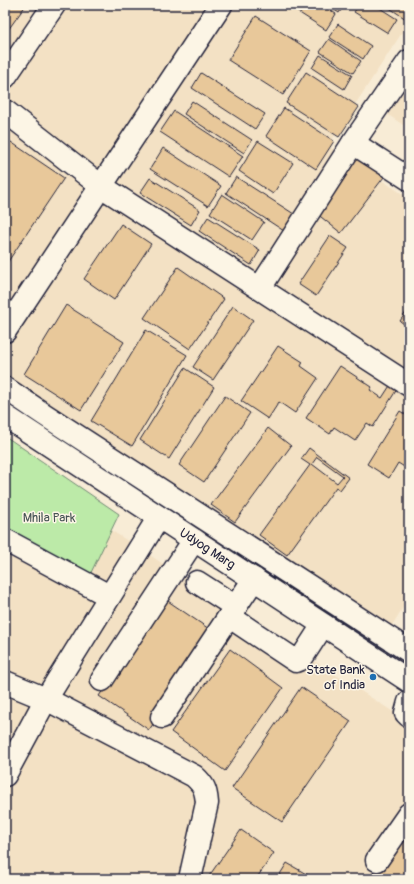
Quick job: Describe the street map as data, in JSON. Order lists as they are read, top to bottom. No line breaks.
{"streets":{"street":["Udyog Marg"]},"parks":["Mhila Park"],"places":["State Bank of India"]}
